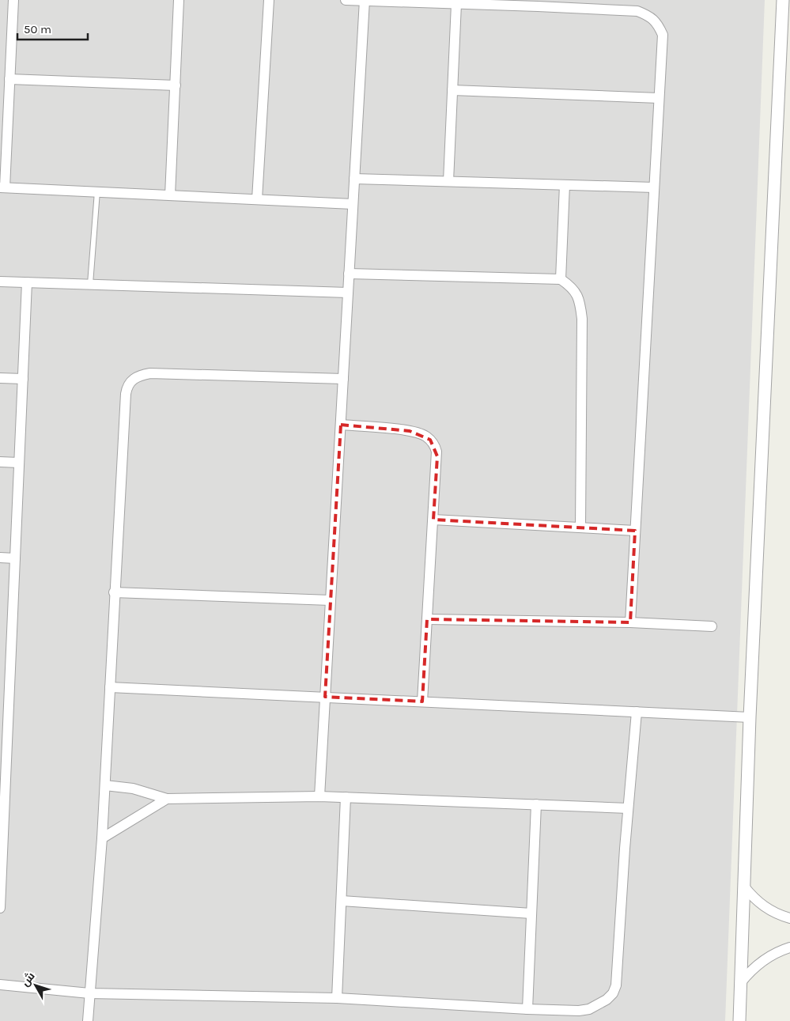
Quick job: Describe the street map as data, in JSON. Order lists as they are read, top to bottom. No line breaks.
{"scale_bar":"50 m","north":"top left"}
